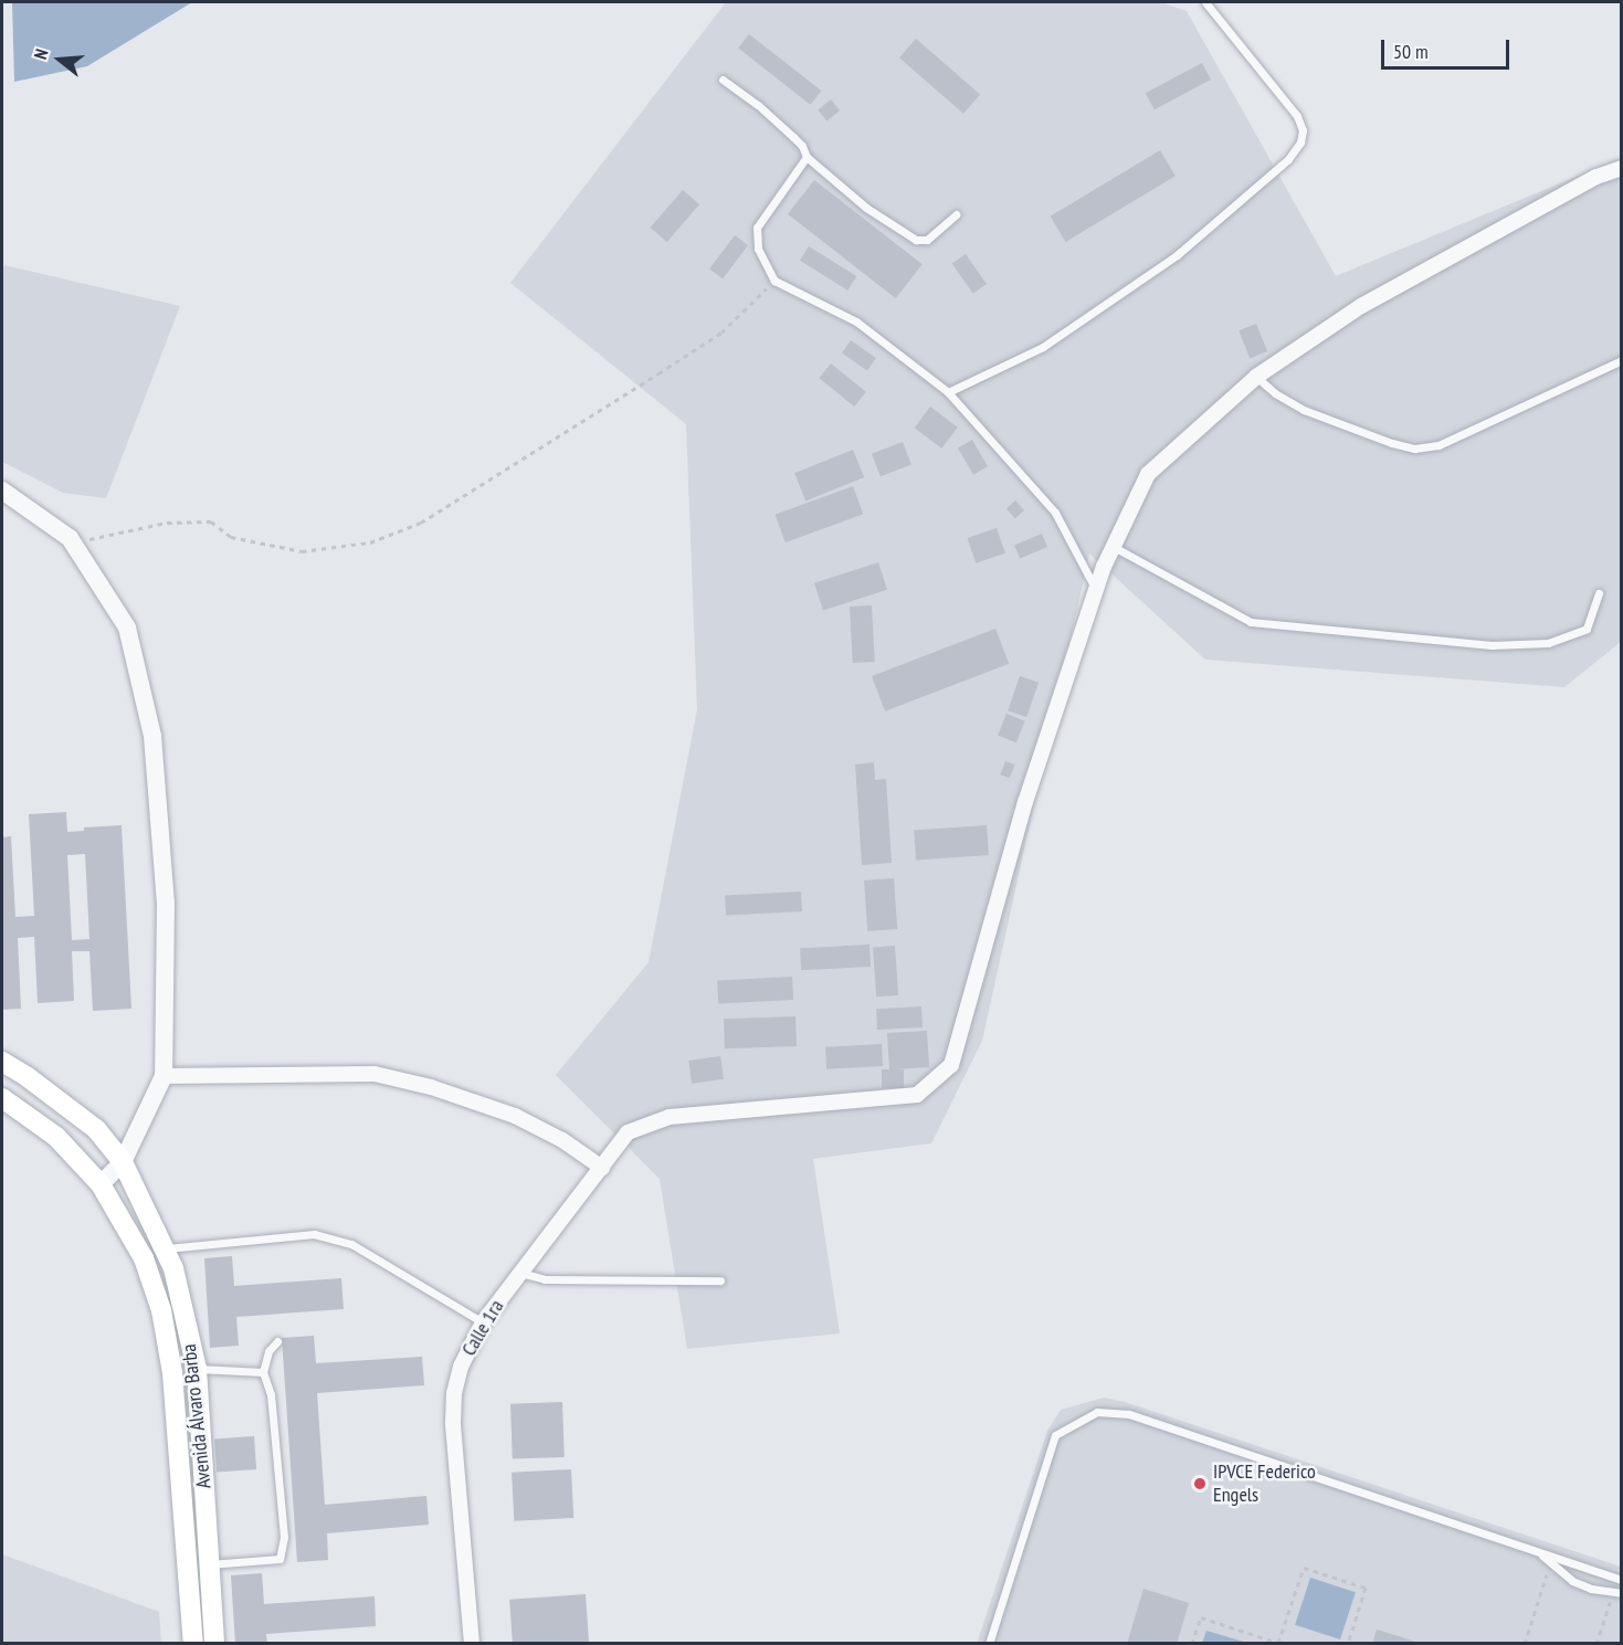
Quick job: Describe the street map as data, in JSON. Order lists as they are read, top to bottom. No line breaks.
{"streets":{"main road":["Avenida Álvaro Barba"],"street":["Calle 1ra"]},"places":["IPVCE Federico Engels"],"scale_bar":"50 m","north":"left"}
